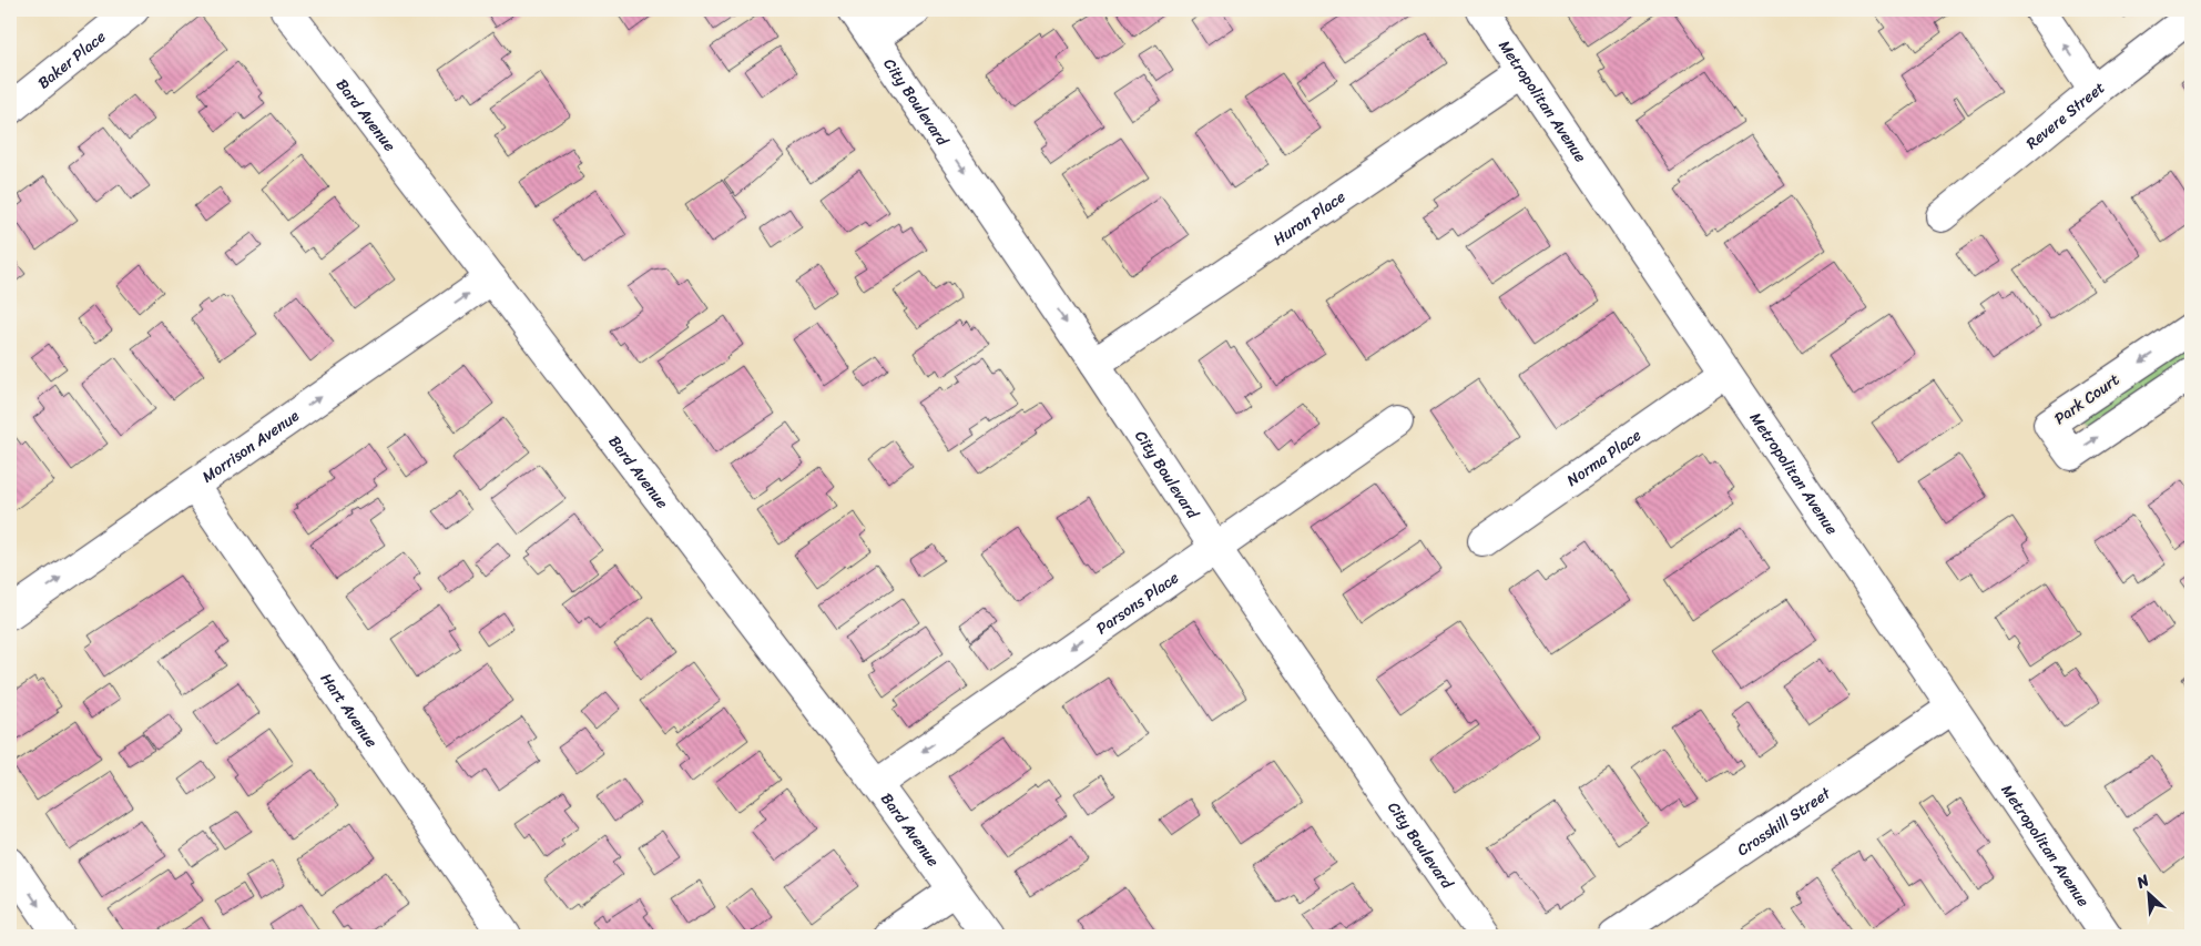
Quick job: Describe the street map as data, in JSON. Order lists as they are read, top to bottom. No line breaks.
{"streets":{"street":["Baker Place","City Boulevard","Metropolitan Avenue","Bard Avenue","Revere Street","Huron Place","Park Court","Morrison Avenue","Norma Place","Parsons Place","Hart Avenue","Crosshill Street"]},"crossings":[["City Boulevard","Huron Place"],["City Boulevard","Parsons Place"],["Metropolitan Avenue","Huron Place"],["Metropolitan Avenue","Norma Place"],["Metropolitan Avenue","Crosshill Street"],["Bard Avenue","Morrison Avenue"],["Bard Avenue","Parsons Place"],["Morrison Avenue","Hart Avenue"]],"one_way":["City Boulevard","Morrison Avenue","Parsons Place"],"north":"top left"}
